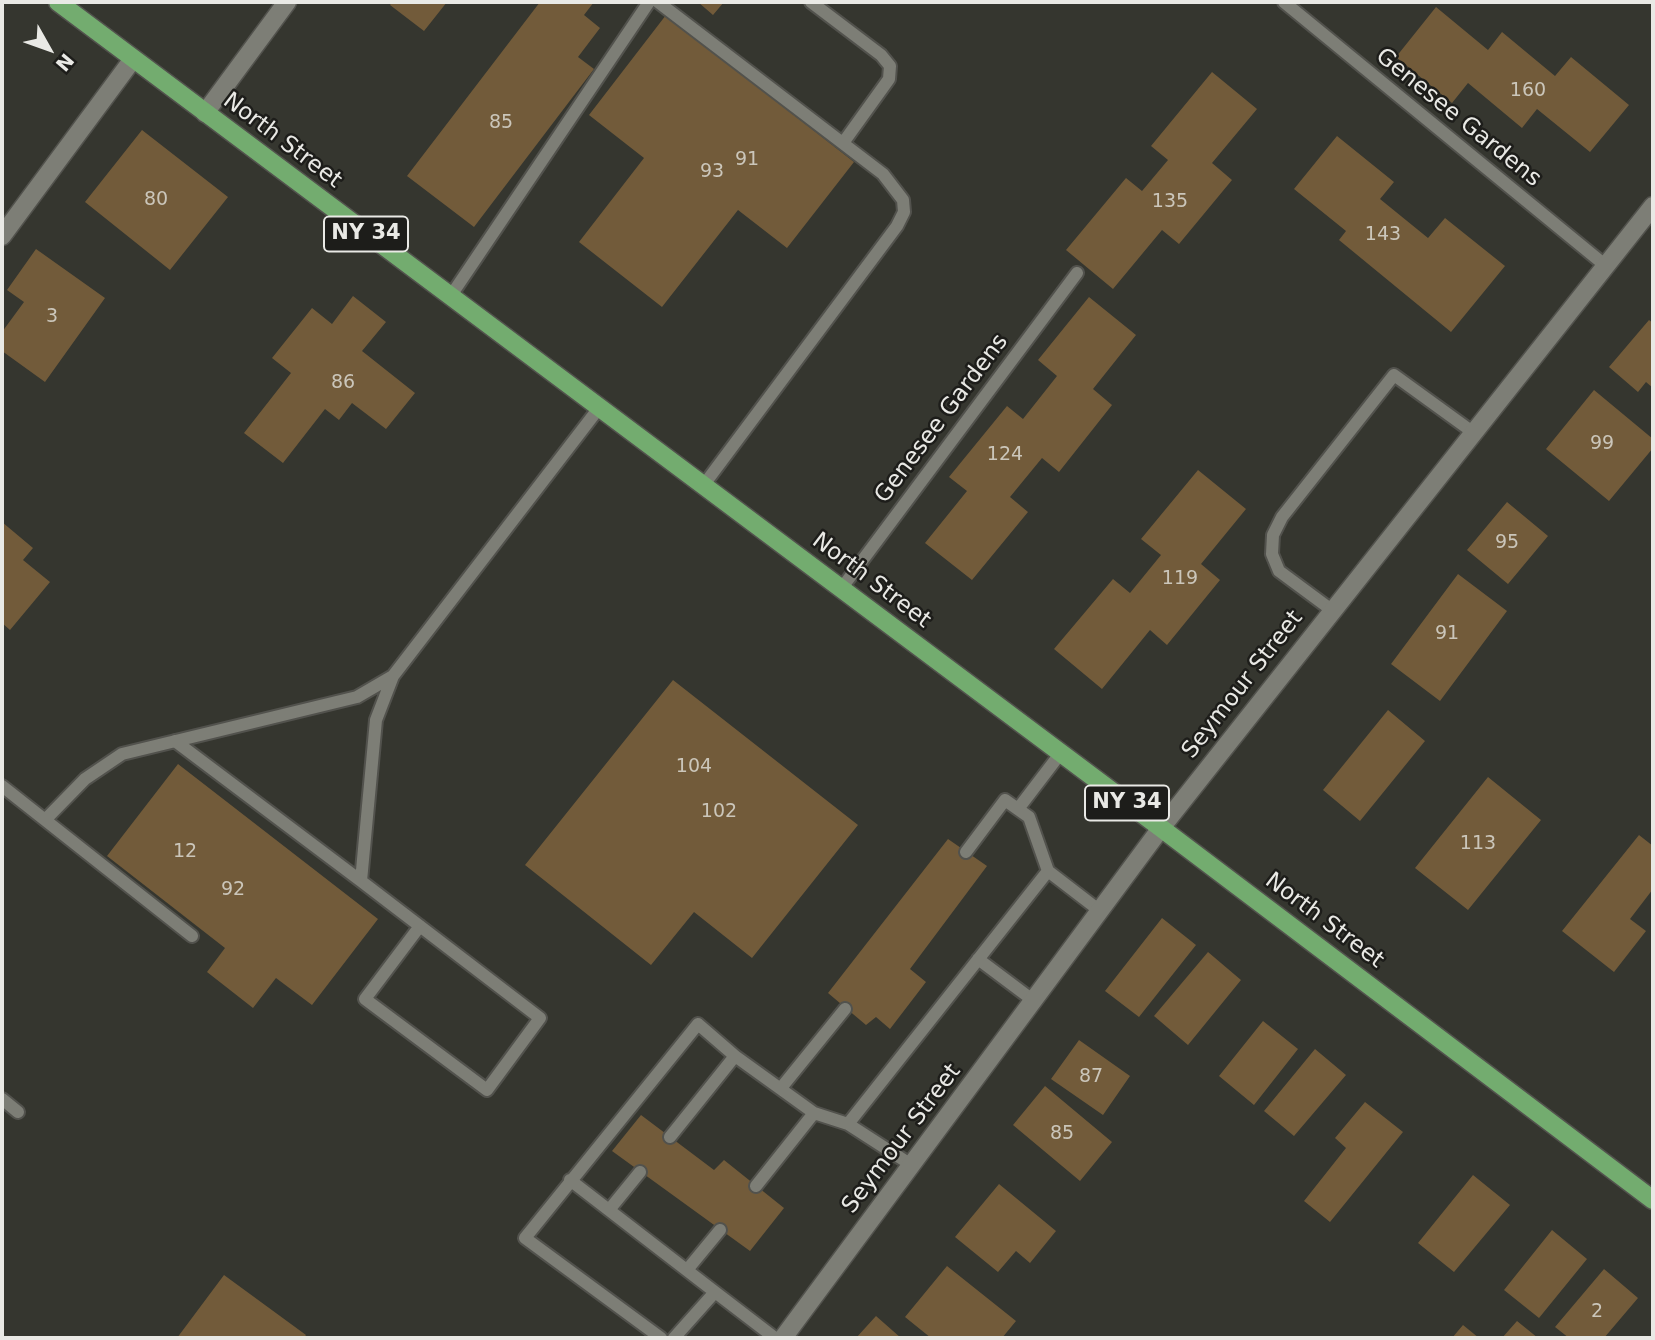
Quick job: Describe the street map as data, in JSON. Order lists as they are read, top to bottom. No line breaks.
{"streets":{"main road":["North Street","NY 34"],"street":["Seymour Street"],"lane":["Genesee Gardens"]},"crossings":[["Genesee Gardens","North Street"],["Genesee Gardens","Seymour Street"],["North Street","Seymour Street"]],"house_numbers":["160","85","91","93","80","135","143","3","86","99","124","95","119","91","104","102","113","12","92","87","85","2"],"north":"bottom right"}
